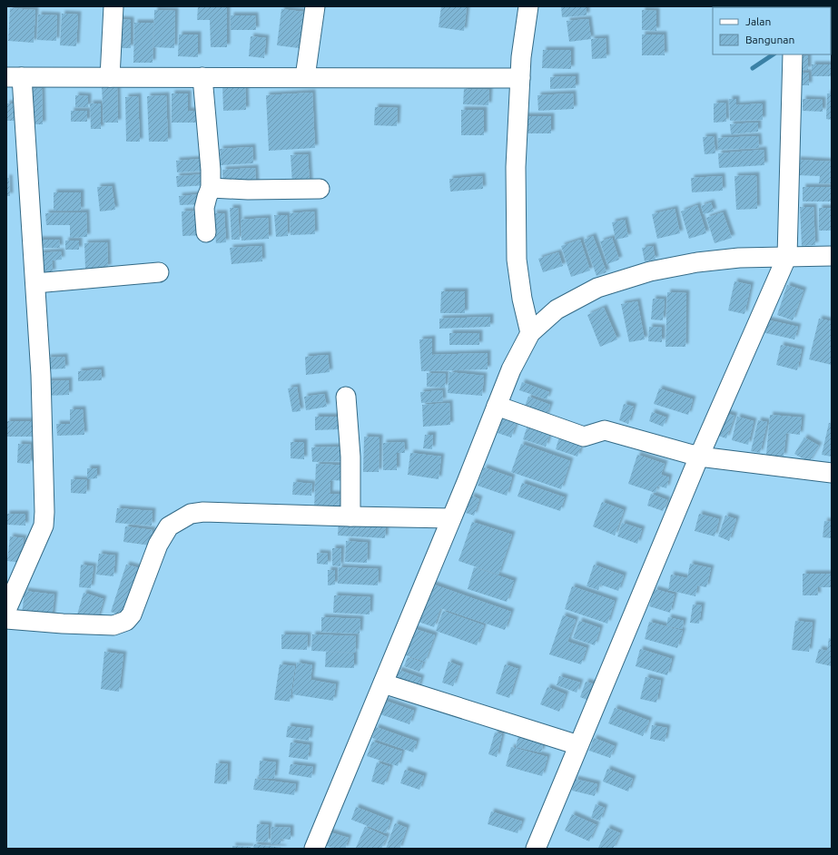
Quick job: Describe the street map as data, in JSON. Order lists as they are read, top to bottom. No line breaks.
{"legend":["Jalan","Bangunan"]}
